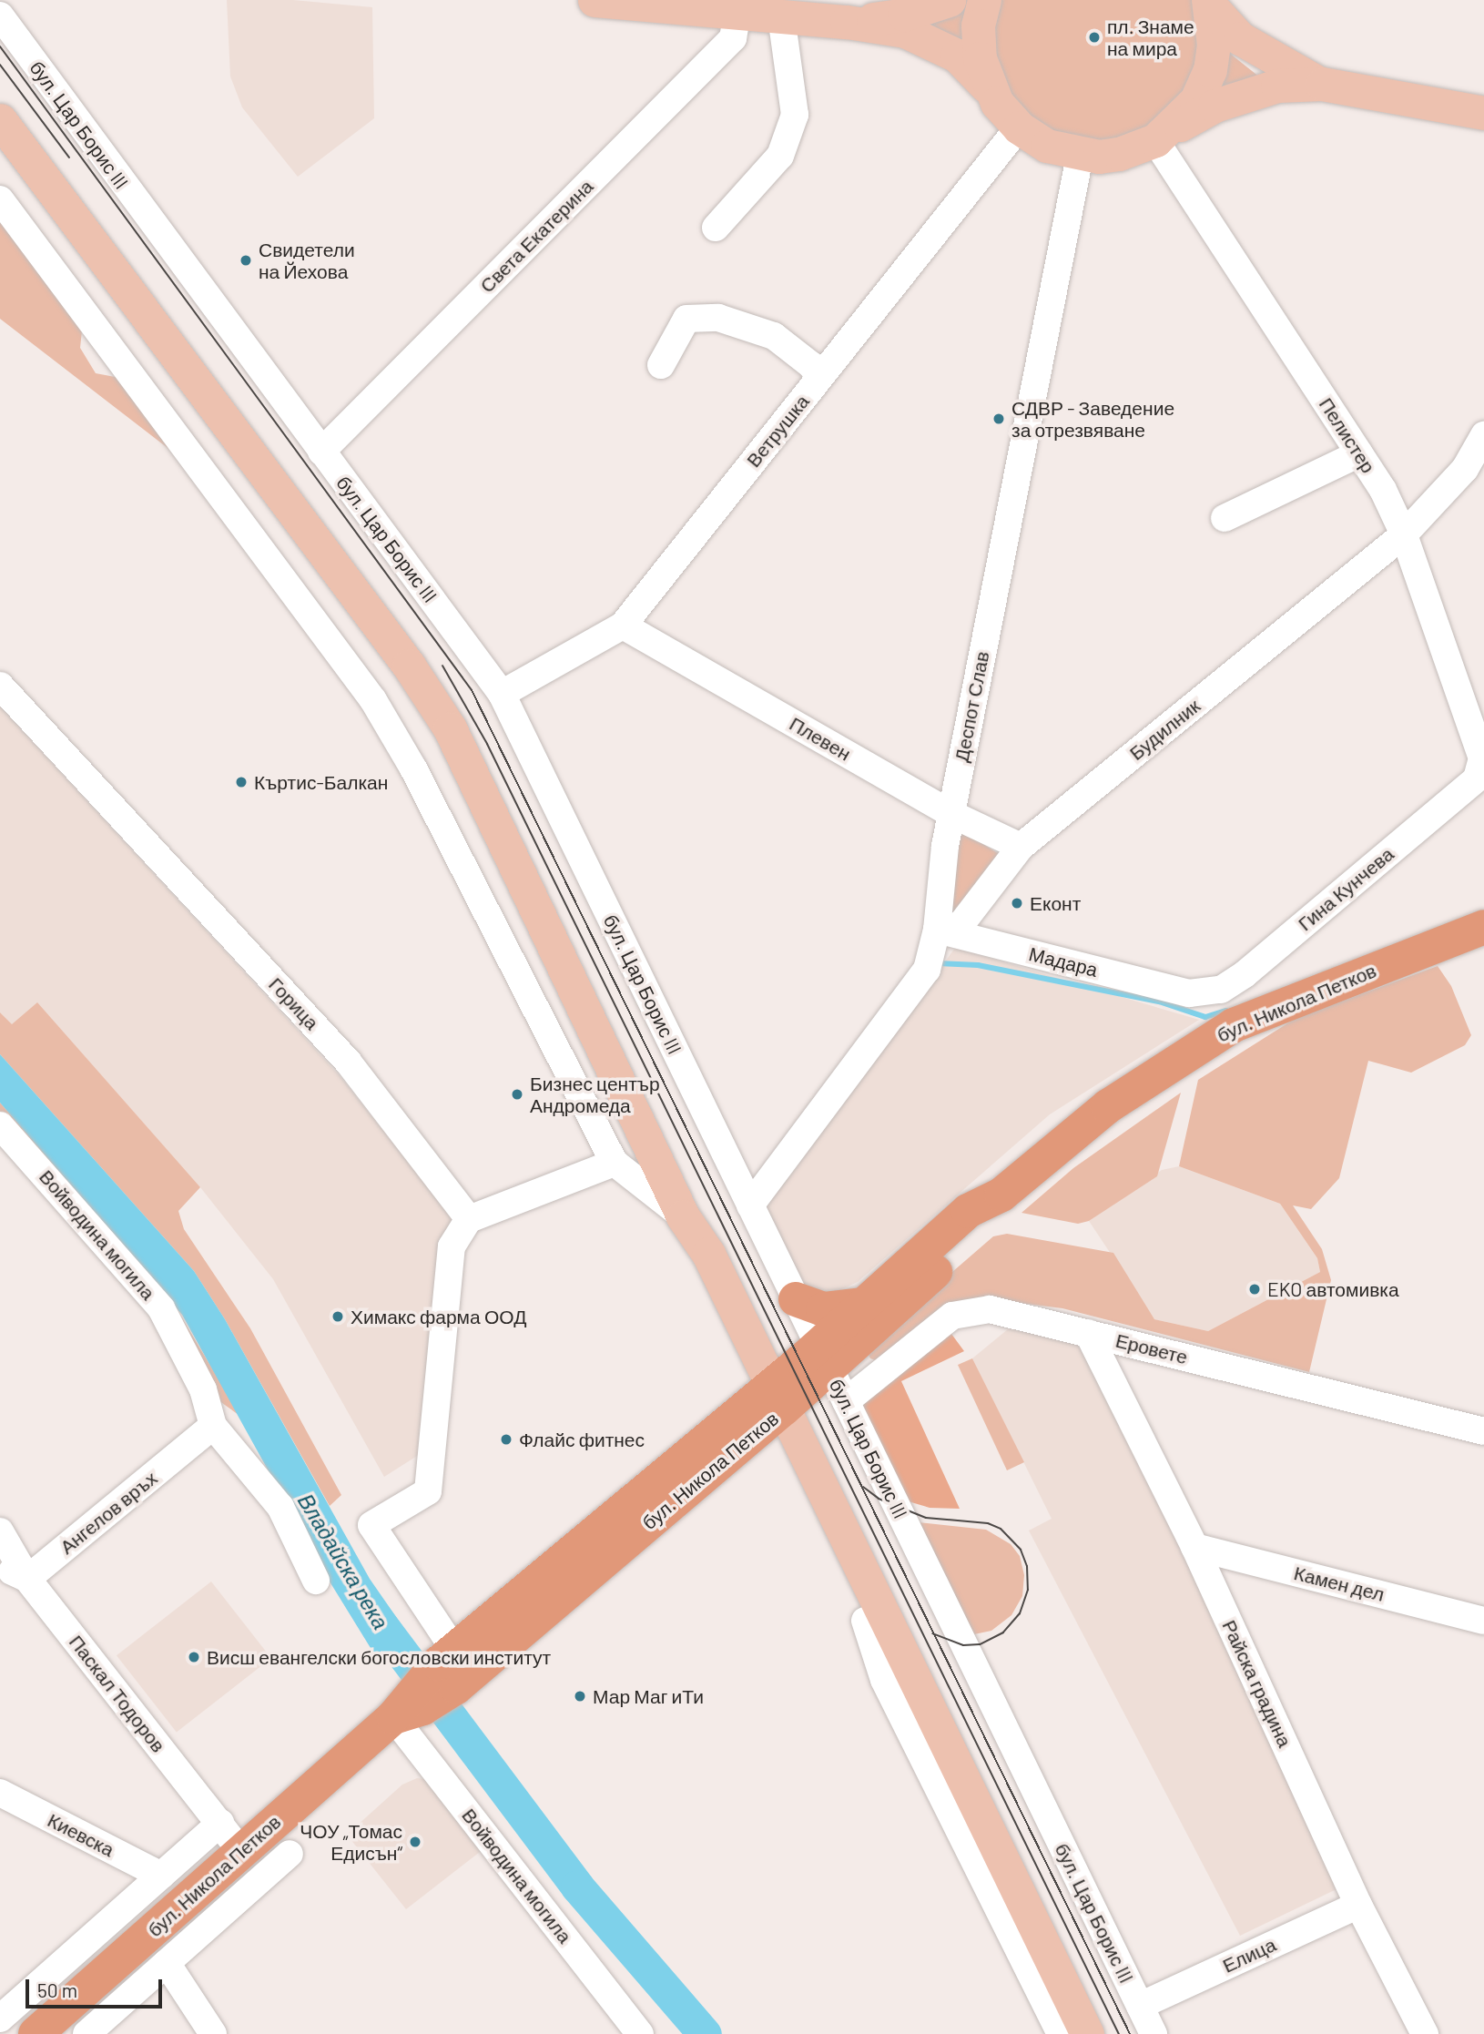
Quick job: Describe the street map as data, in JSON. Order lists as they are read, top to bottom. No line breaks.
{"streets":{"highway":["бул. Никола Петков"],"street":["бул. Цар Борис III","Света Екатерина","Ветрушка","Пелистер","Деспот Слав","Будилник","Плевен","Гина Кунчева","Мадара","Горица","Войводина могила","Еровете","Ангелов връх","Камен дел","Райска градина","Паскал Тодоров","Киевска","Елица"]},"crossings":[["бул. Цар Борис III","Света Екатерина"],["бул. Цар Борис III","Ветрушка"],["бул. Цар Борис III","бул. Никола Петков"],["бул. Цар Борис III","Еровете"],["бул. Цар Борис III","Елица"],["Ветрушка","Плевен"],["Пелистер","Будилник"],["Пелистер","Гина Кунчева"],["Деспот Слав","Будилник"],["Деспот Слав","Плевен"],["Деспот Слав","Мадара"],["Будилник","Плевен"],["Будилник","Мадара"],["Гина Кунчева","Мадара"],["бул. Никола Петков","Войводина могила"],["бул. Никола Петков","Паскал Тодоров"],["бул. Никола Петков","Киевска"],["Войводина могила","Ангелов връх"],["Еровете","Райска градина"],["Ангелов връх","Паскал Тодоров"],["Камен дел","Райска градина"],["Райска градина","Елица"]],"water":["Владайска река"],"places":["пл. Знаме на мира","Свидетели на Йехова","СДВР - Заведение за отрезвяване","Къртис-Балкан","Еконт","Бизнес център Андромеда","EKO автомивка","Химакс фарма ООД","Флайс фитнес","Висш евангелски богословски институт","Мар Маг иТи","ЧОУ „Томас Едисън“"],"scale_bar":"50 m"}
